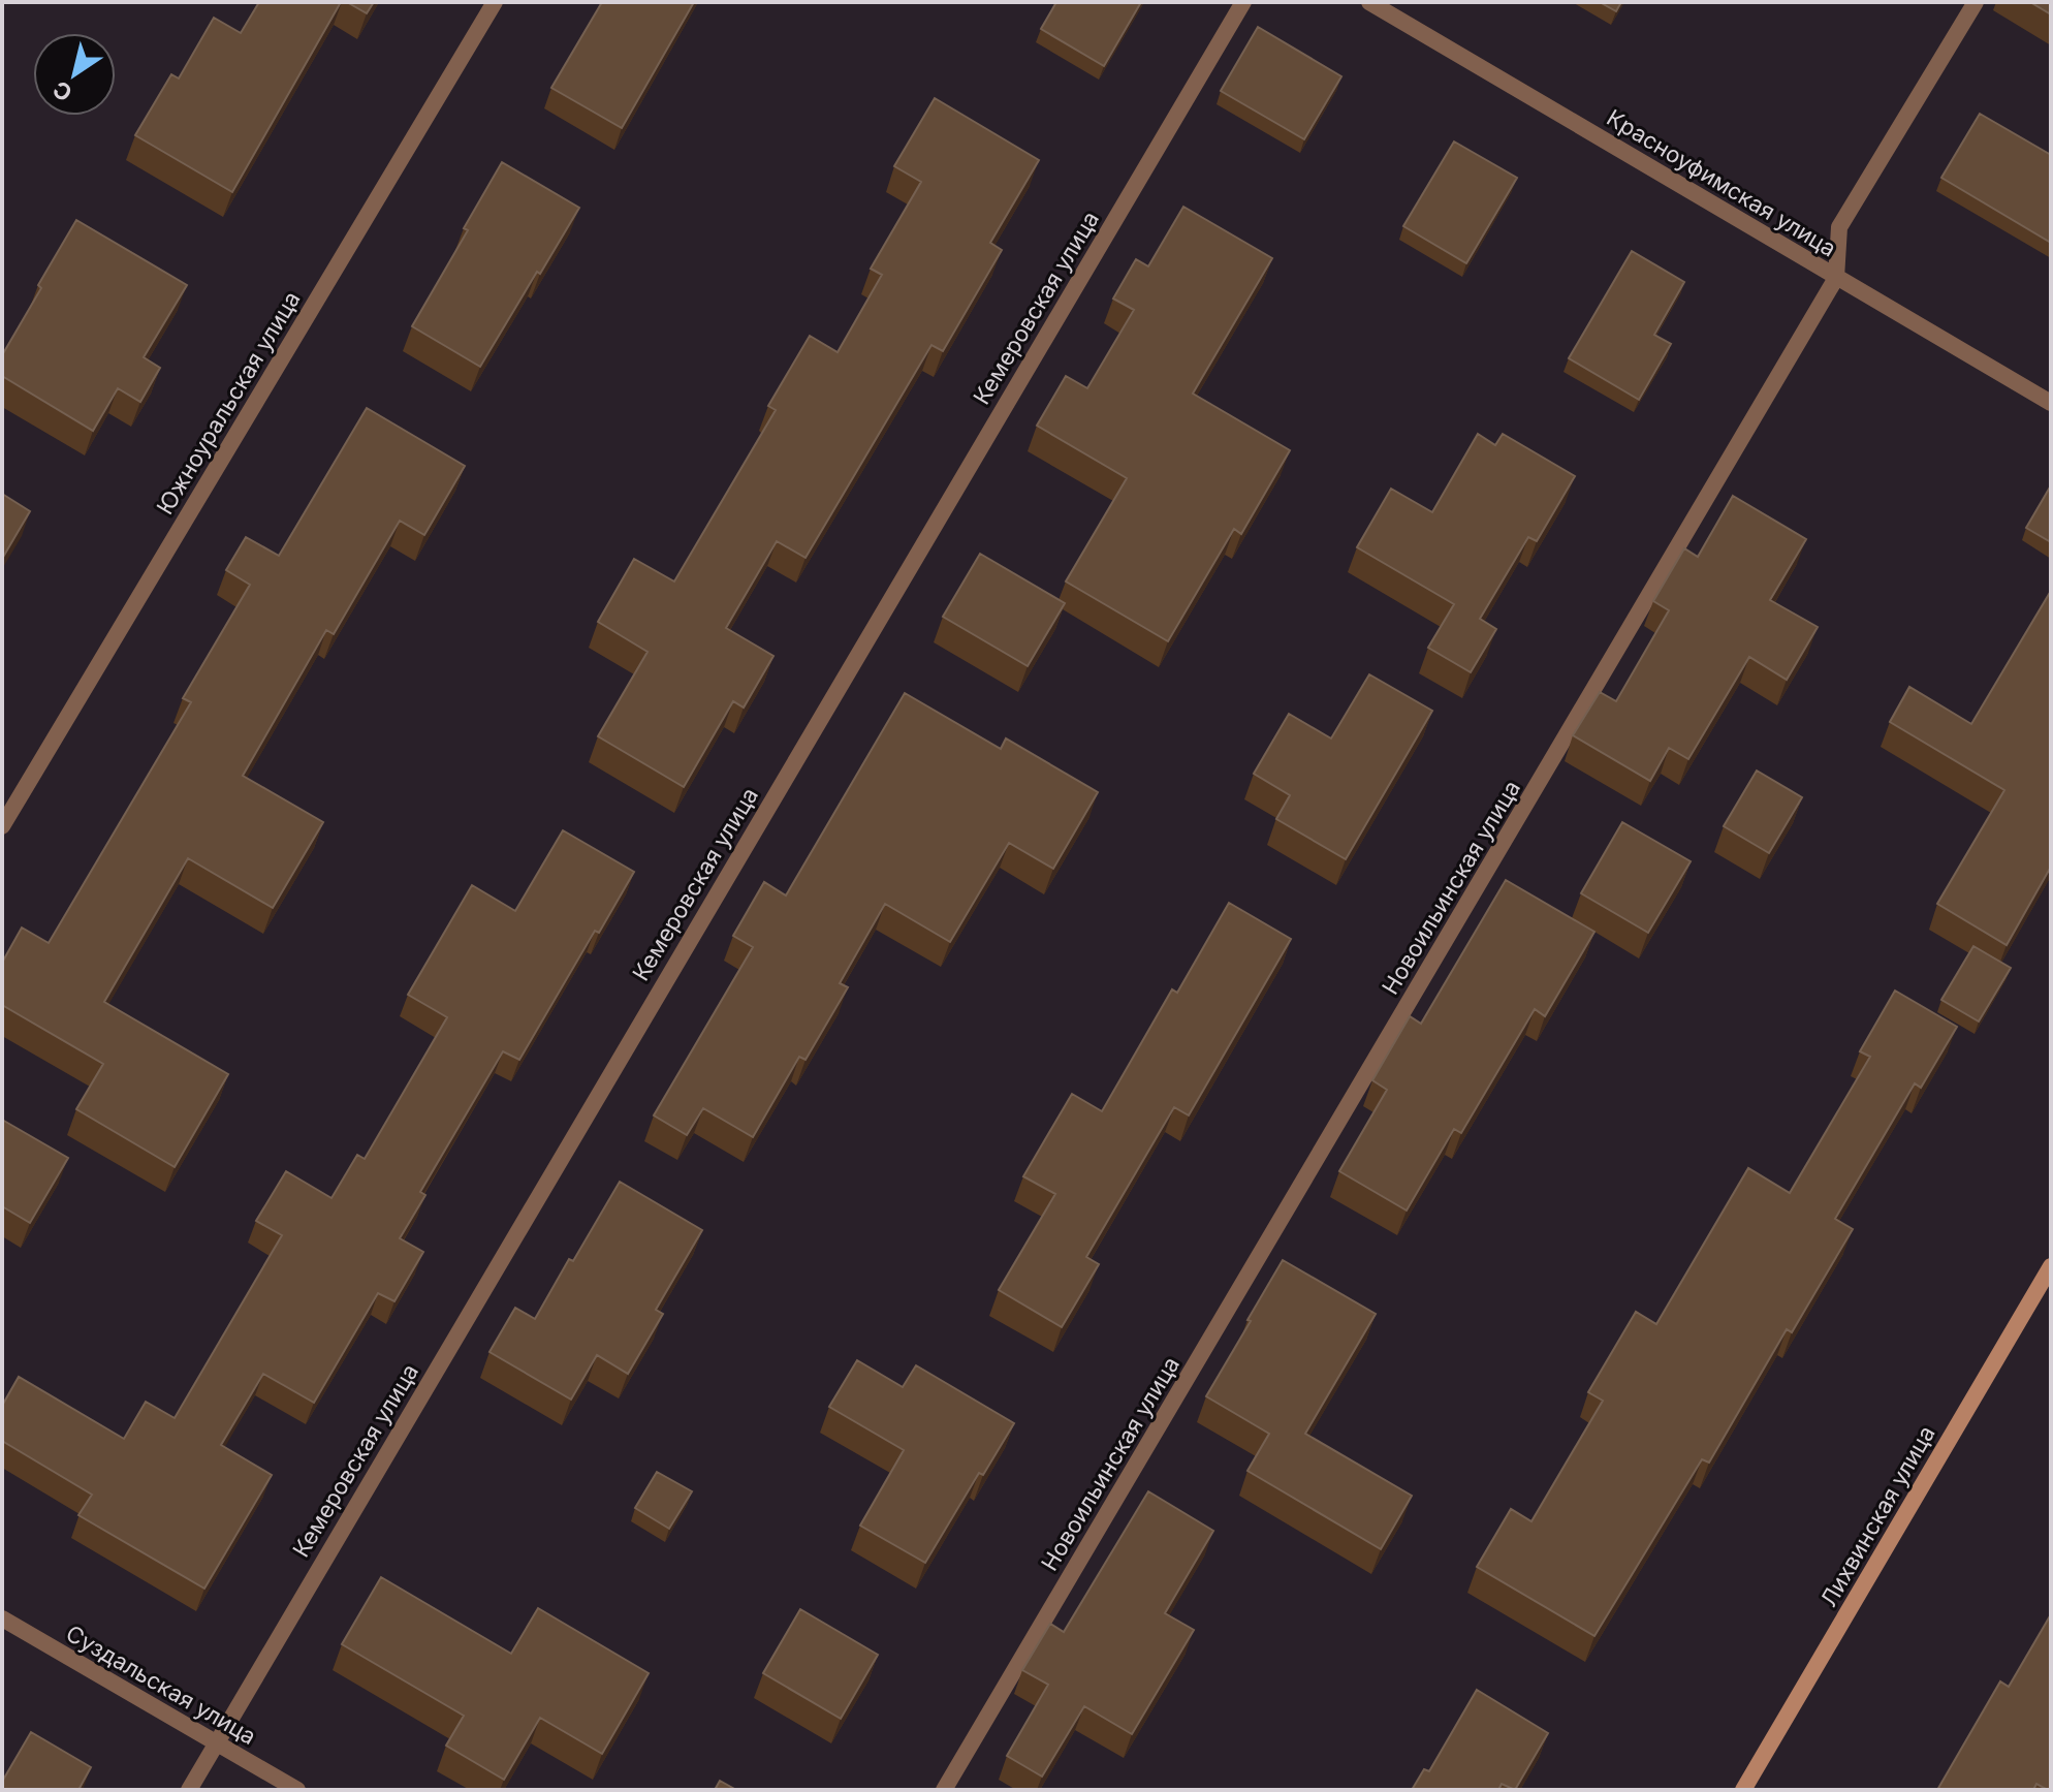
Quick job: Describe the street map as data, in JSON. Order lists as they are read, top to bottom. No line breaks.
{"streets":{"main road":["Лихвинская улица"],"street":["Красноуфимская улица","Кемеровская улица","Южноуральская улица","Новоильинская улица","Суздальская улица"]},"crossings":[["Красноуфимская улица","Новоильинская улица"],["Кемеровская улица","Суздальская улица"]],"north":"bottom left"}
